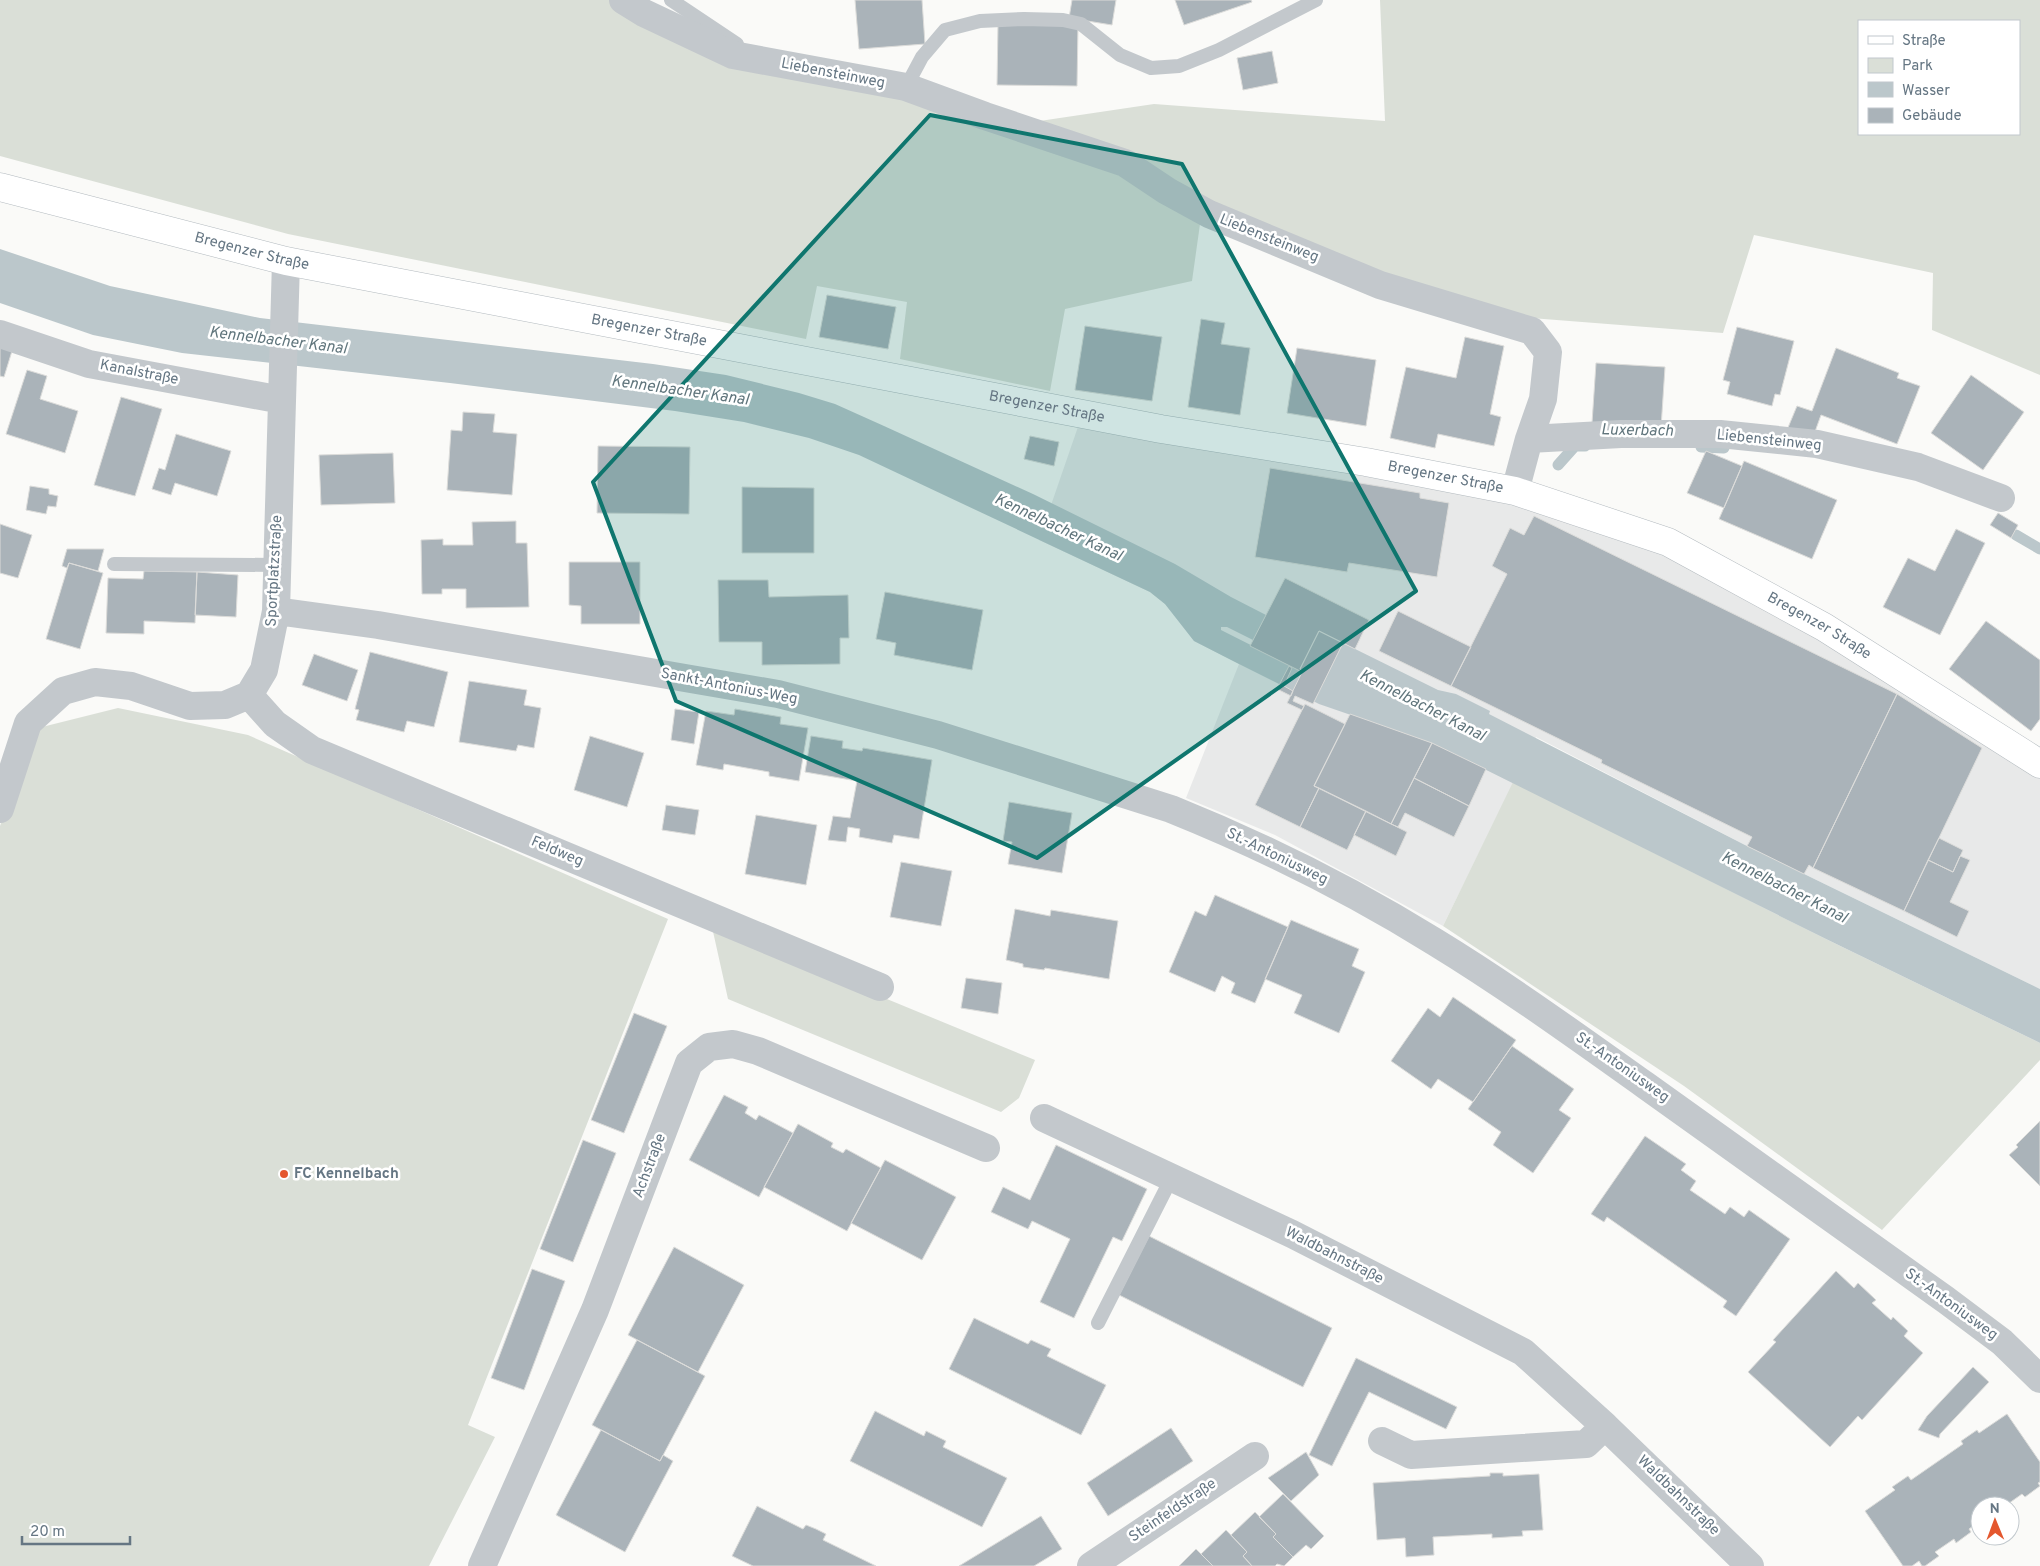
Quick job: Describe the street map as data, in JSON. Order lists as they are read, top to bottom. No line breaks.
{"streets":{"main road":["Bregenzer Straße"],"street":["Liebensteinweg","Kanalstraße","Sportplatzstraße","Sankt-Antonius-Weg","Feldweg","St.-Antoniusweg","Achstraße","Waldbahnstraße","Steinfeldstraße"]},"crossings":[["Liebensteinweg","Bregenzer Straße"],["Bregenzer Straße","Sportplatzstraße"],["Kanalstraße","Sportplatzstraße"],["Sportplatzstraße","Sankt-Antonius-Weg"],["Sportplatzstraße","Feldweg"],["Sankt-Antonius-Weg","St.-Antoniusweg"]],"water":["Kennelbacher Kanal","Luxerbach"],"places":["FC Kennelbach"],"legend":["Straße","Park","Wasser","Gebäude"],"scale_bar":"20 m","north":"top"}
